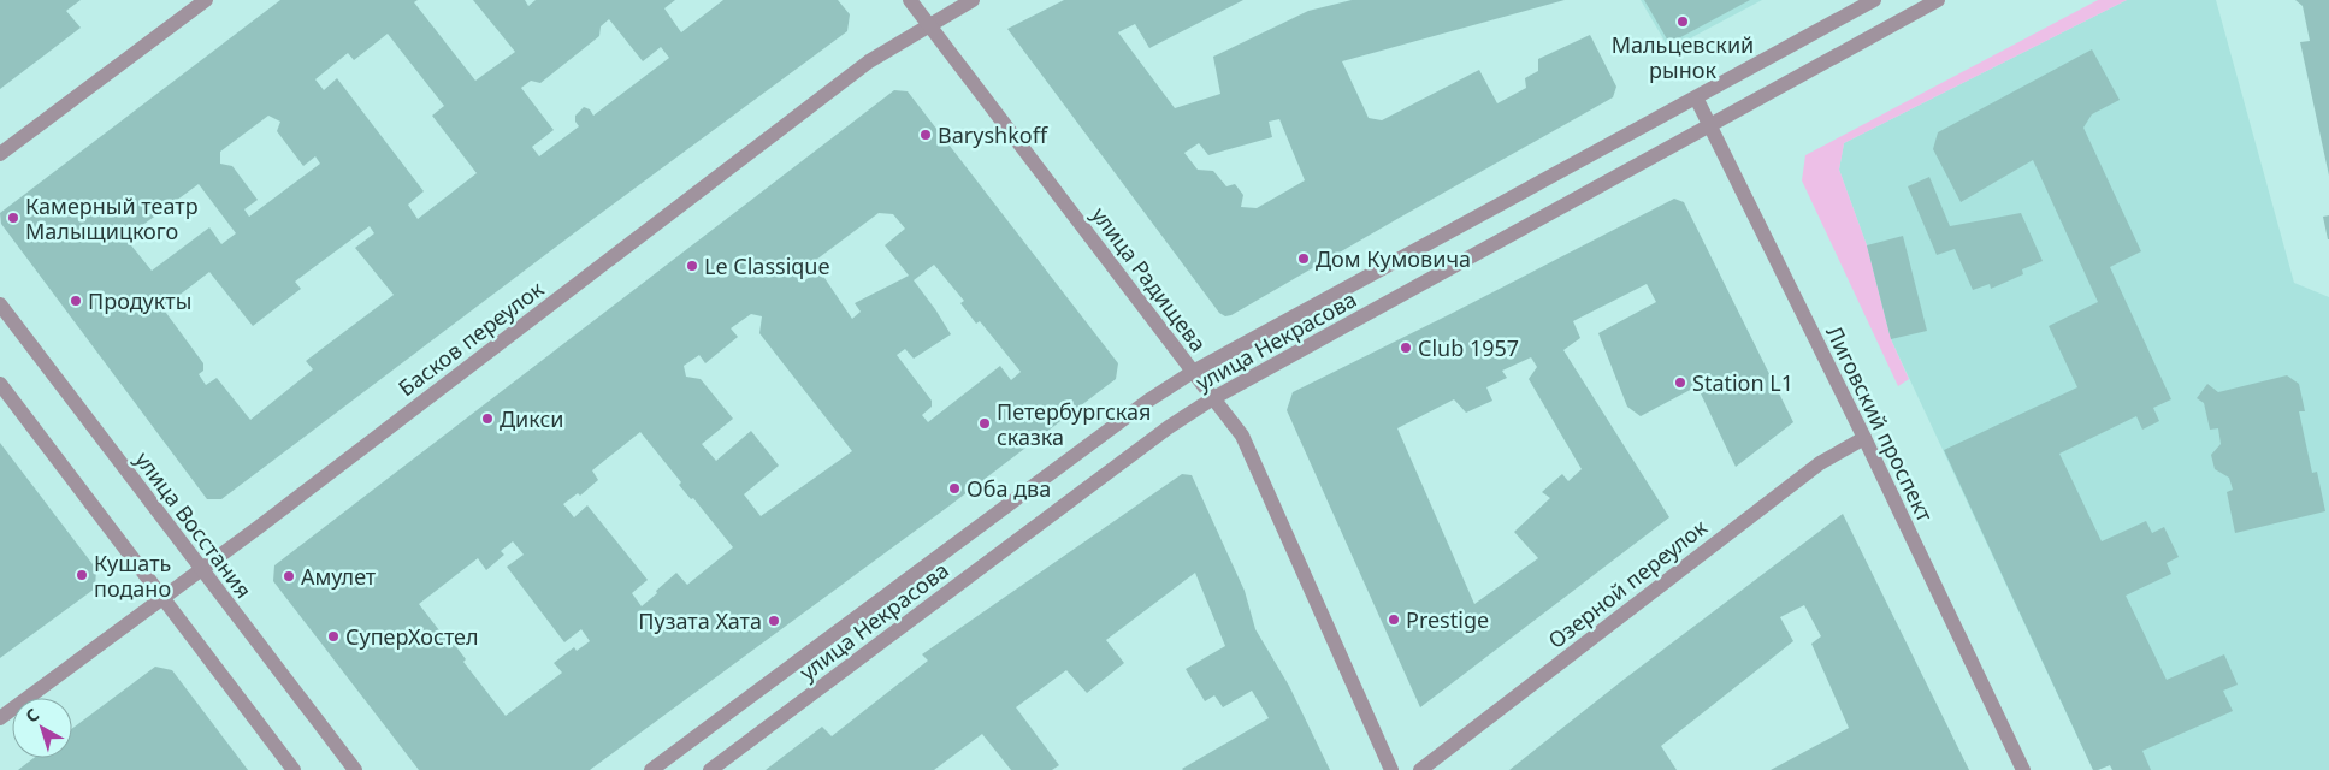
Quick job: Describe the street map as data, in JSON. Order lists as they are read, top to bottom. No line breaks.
{"streets":{"street":["улица Радищева","Басков переулок","улица Некрасова","Лиговский проспект","улица Восстания","Озерной переулок"]},"crossings":[["улица Радищева","Басков переулок"],["улица Радищева","улица Некрасова"],["Басков переулок","улица Восстания"],["улица Некрасова","Лиговский проспект"],["Лиговский проспект","Озерной переулок"]],"places":["Мальцевский рынок","Baryshkoff","Камерный театр Малыщицкого","Дом Кумовича","Le Classique","Продукты","Club 1957","Station L1","Дикси","Петербургская сказка","Оба два","Кушать подано","Амулет","Prestige","Пузата Хата","СуперХостел"],"north":"top left"}
